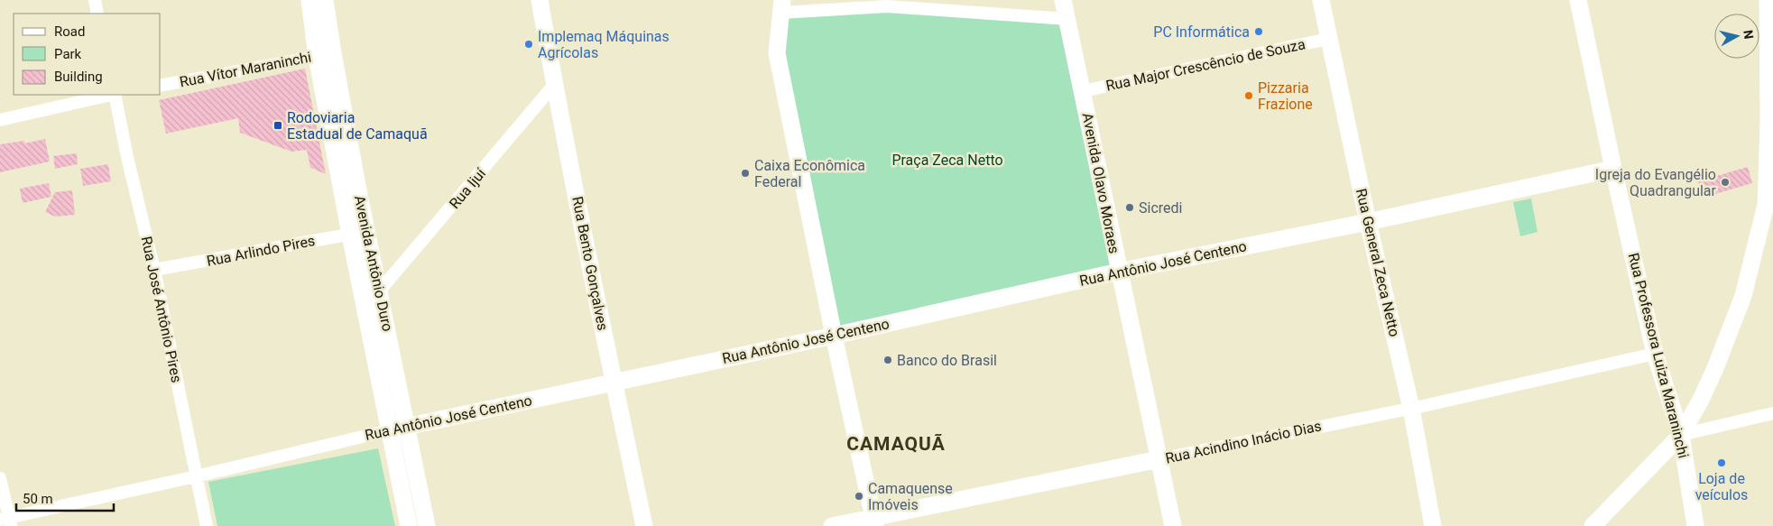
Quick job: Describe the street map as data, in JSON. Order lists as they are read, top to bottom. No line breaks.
{"streets":{"street":["Rua Major Crescêncio de Souza","Rua Vítor Maraninchi","Avenida Olavo Moraes","Rua Ijuí","Rua Arlindo Pires","Rua General Zeca Netto","Avenida Antônio Duro","Rua Bento Gonçalves","Rua Antônio José Centeno","Rua José Antônio Pires","Rua Professora Luiza Maraninchi","Rua Acindino Inácio Dias"]},"crossings":[["Rua Major Crescêncio de Souza","Avenida Olavo Moraes"],["Rua Major Crescêncio de Souza","Rua General Zeca Netto"],["Rua Vítor Maraninchi","Avenida Antônio Duro"],["Avenida Olavo Moraes","Rua Antônio José Centeno"],["Avenida Olavo Moraes","Rua Acindino Inácio Dias"],["Rua Ijuí","Avenida Antônio Duro"],["Rua Ijuí","Rua Bento Gonçalves"],["Rua Arlindo Pires","Avenida Antônio Duro"],["Rua Arlindo Pires","Rua José Antônio Pires"],["Rua General Zeca Netto","Rua Antônio José Centeno"],["Rua General Zeca Netto","Rua Acindino Inácio Dias"],["Avenida Antônio Duro","Rua Antônio José Centeno"],["Rua Bento Gonçalves","Rua Antônio José Centeno"],["Rua Antônio José Centeno","Rua José Antônio Pires"],["Rua Antônio José Centeno","Rua Professora Luiza Maraninchi"],["Rua Professora Luiza Maraninchi","Rua Acindino Inácio Dias"]],"districts":["CAMAQUÃ"],"parks":["Praça Zeca Netto"],"places":{"other":["PC Informática","Implemaq Máquinas Agrícolas","Pizzaria Frazione","Caixa Econômica Federal","Igreja do Evangélio Quadrangular","Sicredi","Banco do Brasil","Loja de veículos","Camaquense Imóveis"],"transit":["Rodoviaria Estadual de Camaquã"]},"legend":["Road","Park","Building"],"scale_bar":"50 m","north":"right"}
